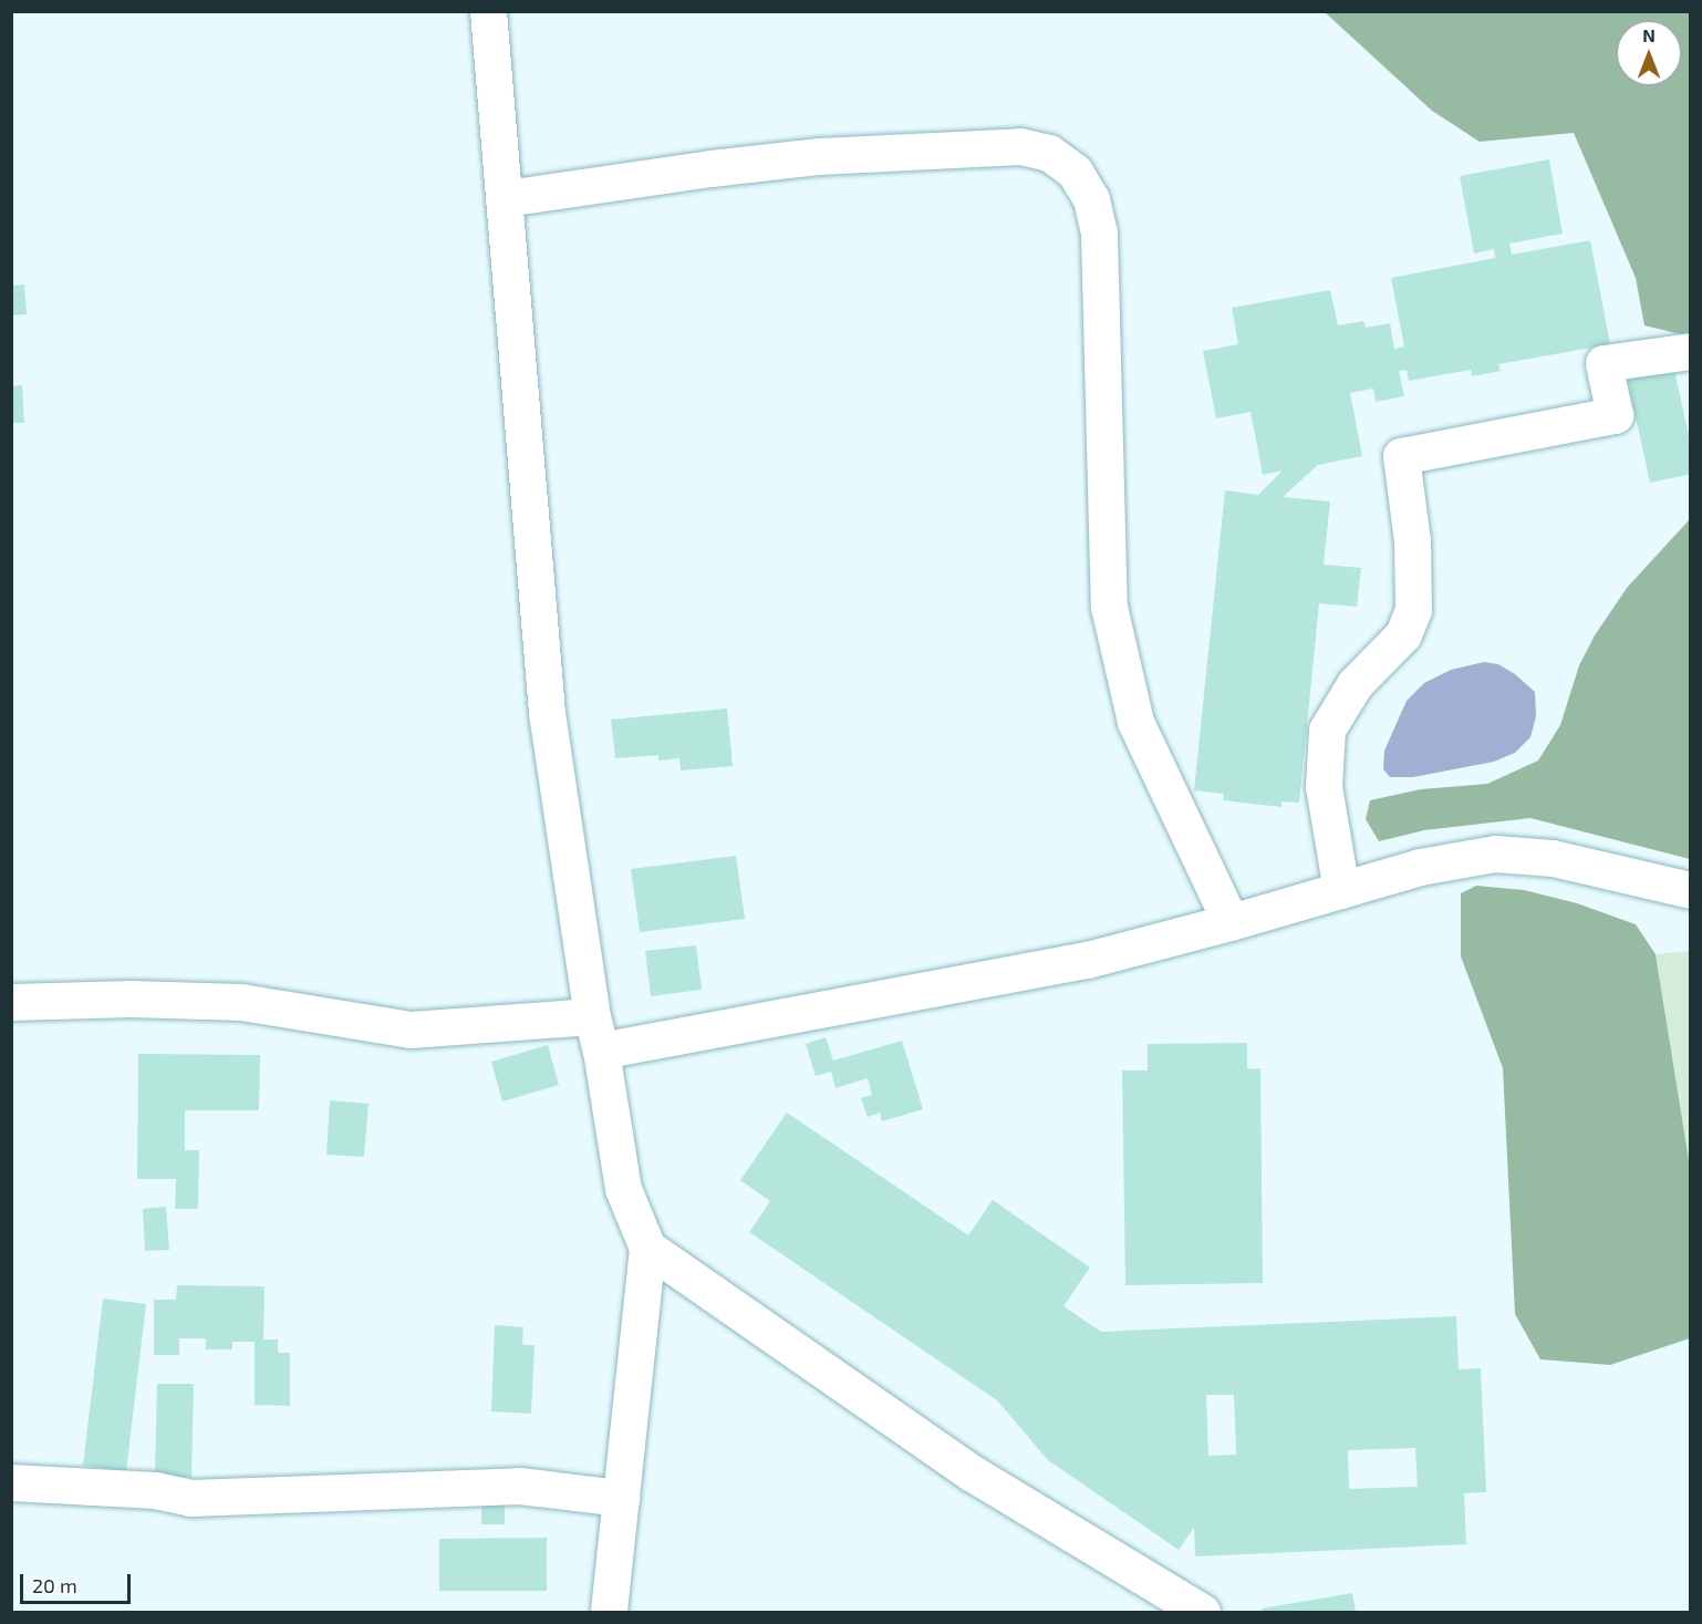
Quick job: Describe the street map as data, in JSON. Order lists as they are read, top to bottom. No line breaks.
{"scale_bar":"20 m","north":"top"}
